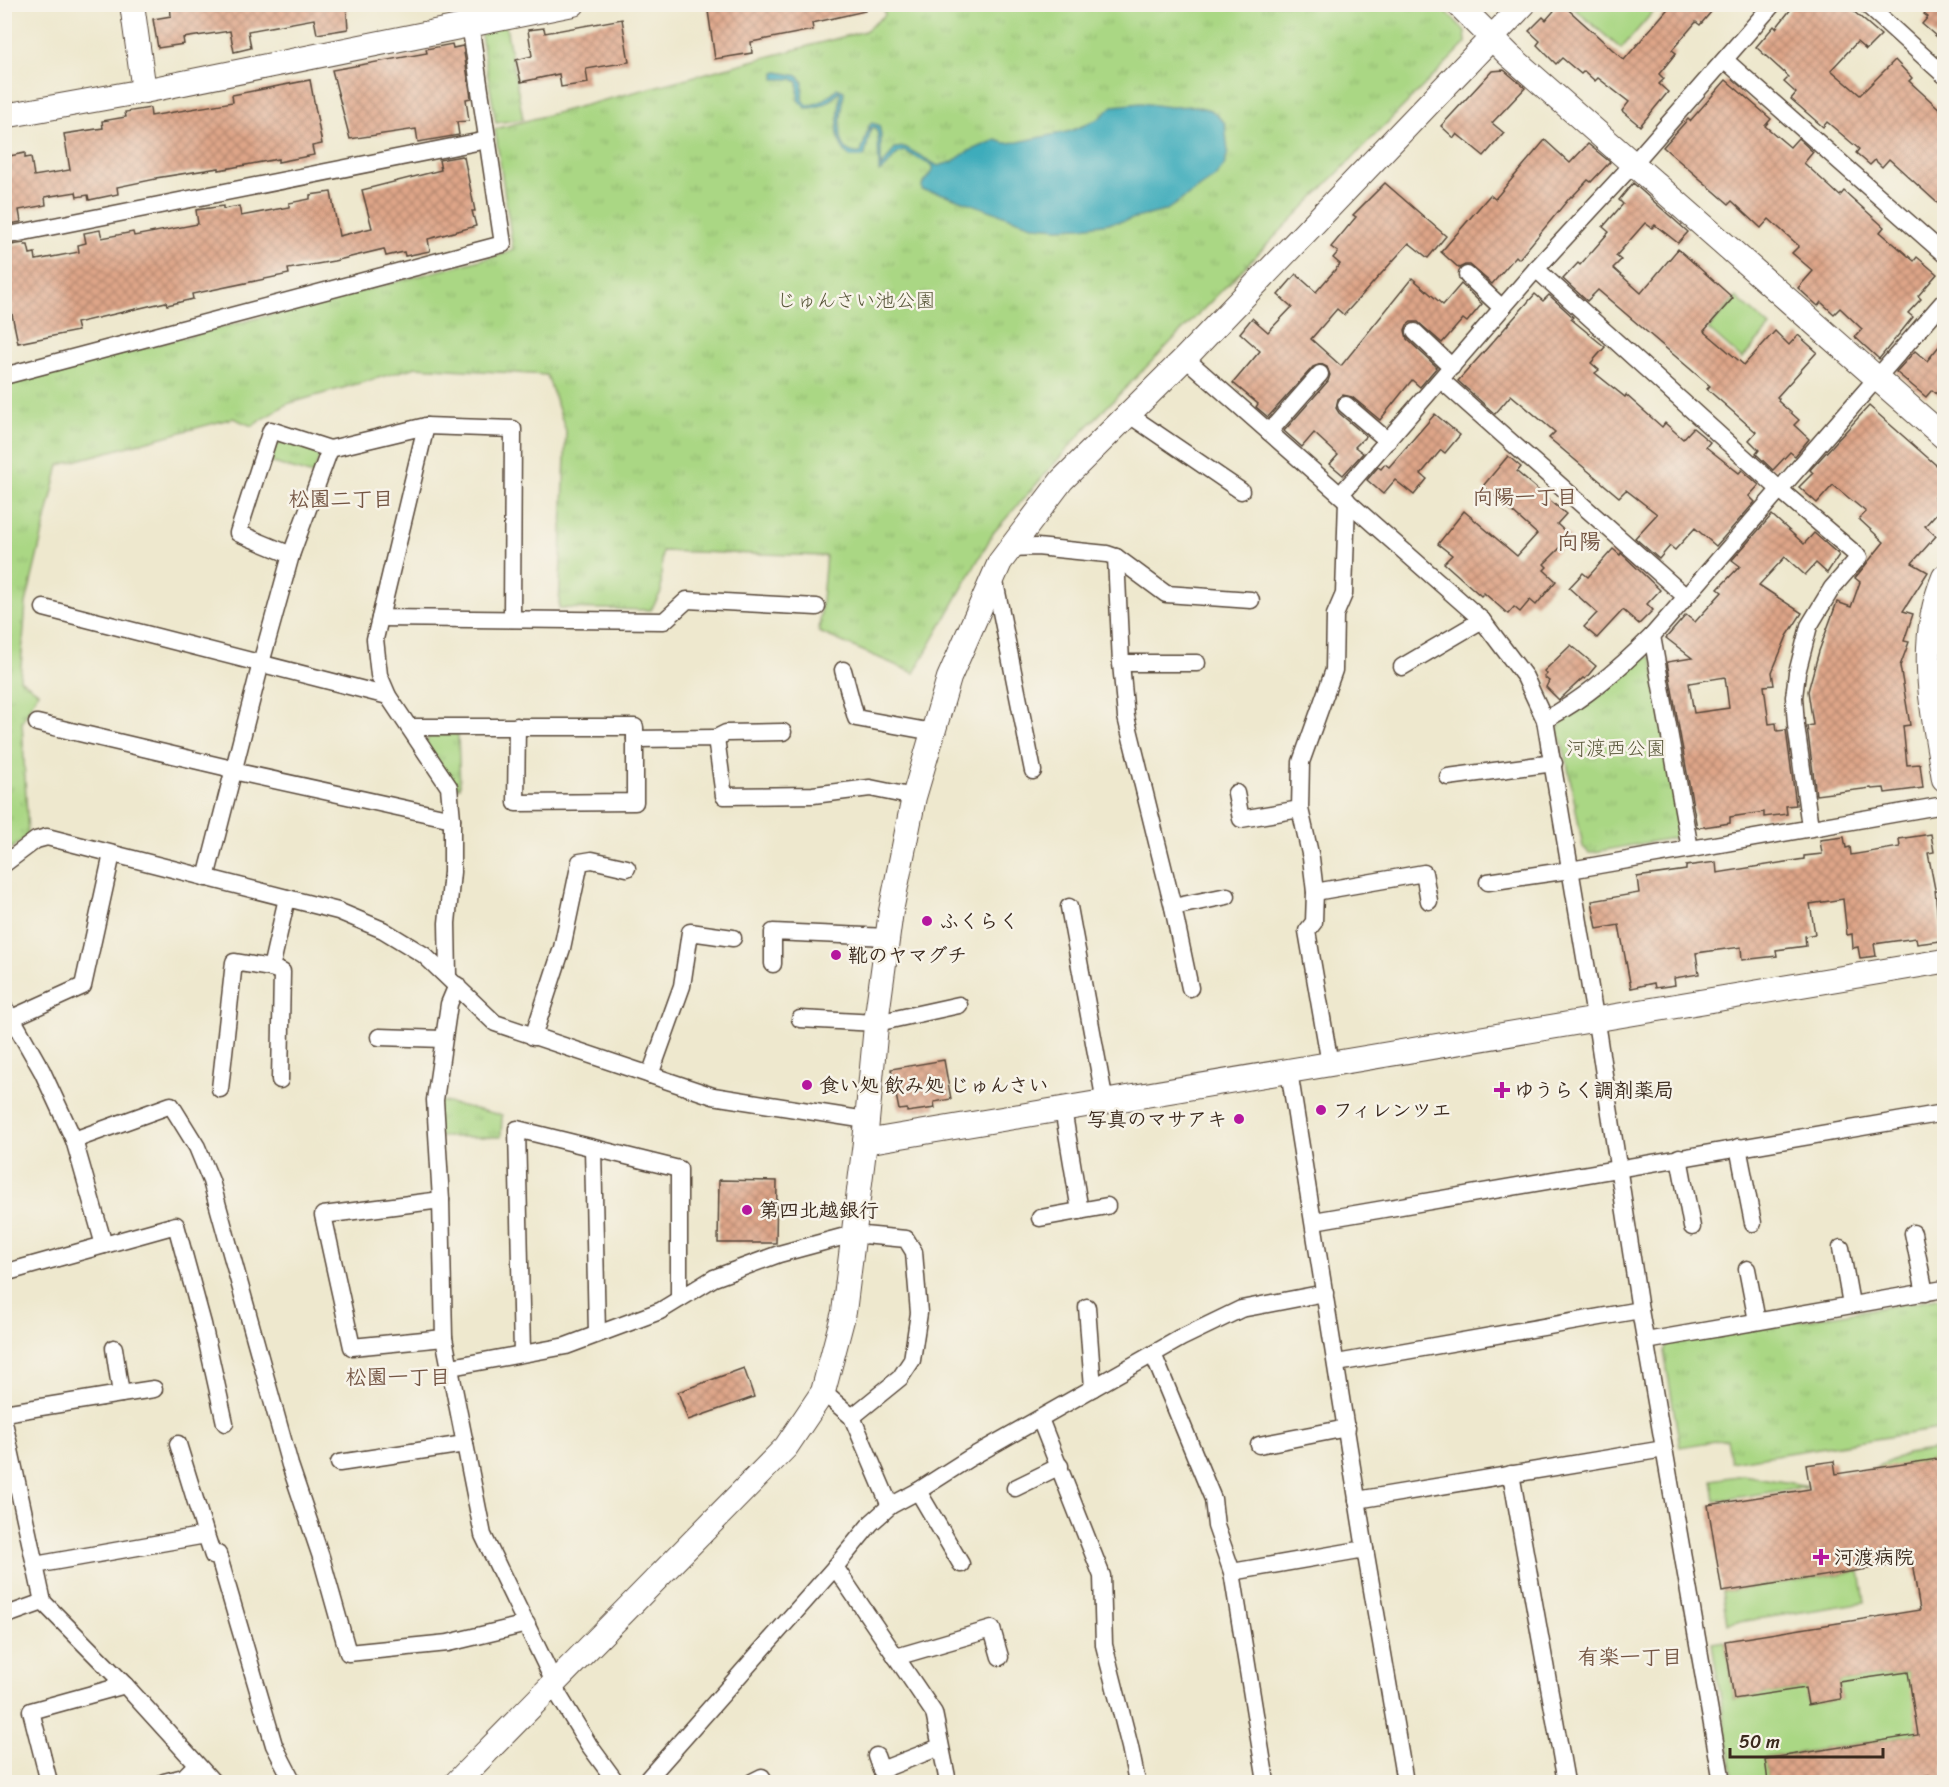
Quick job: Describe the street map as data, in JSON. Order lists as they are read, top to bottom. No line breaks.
{"districts":["向陽一丁目","松園二丁目","向陽","松園一丁目","有楽一丁目"],"parks":["じゅんさい池公園","河渡西公園"],"places":{"other":["ふくらく","靴のヤマグチ","食い処 飲み処 じゅんさい","フィレンツエ","写真のマサアキ","第四北越銀行"],"health":["ゆうらく調剤薬局","河渡病院"]},"scale_bar":"50 m"}
